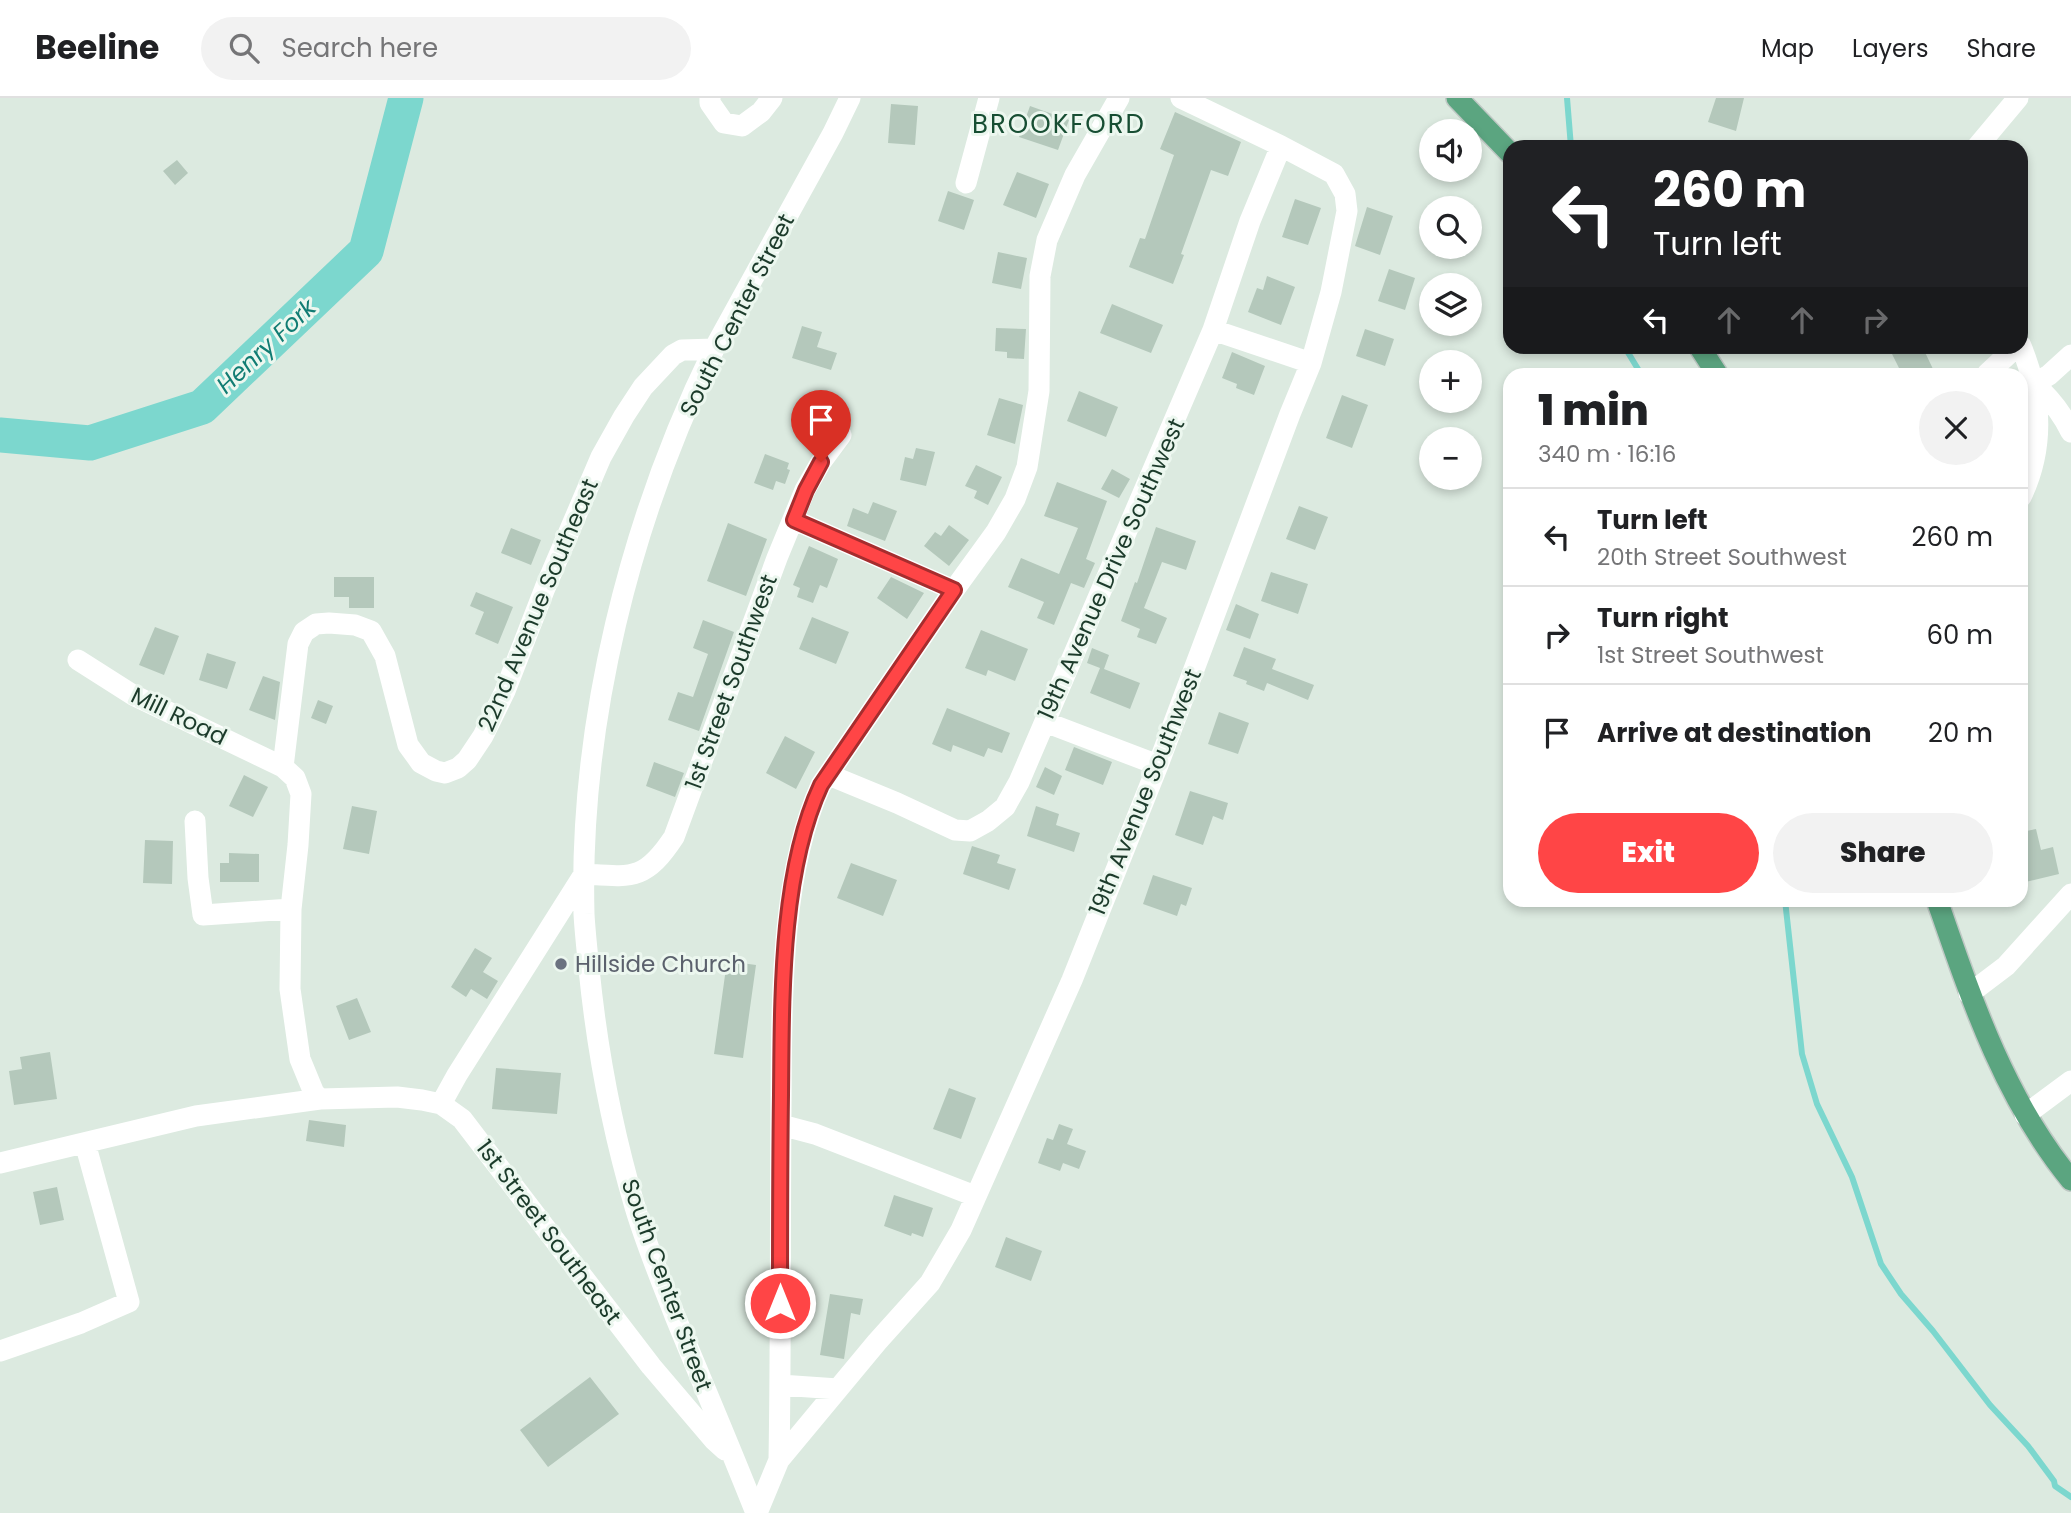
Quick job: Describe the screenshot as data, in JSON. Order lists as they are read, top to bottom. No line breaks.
{"streets":{"street":["South Center Street","19th Avenue Drive Southwest","22nd Avenue Southeast","1st Street Southwest","Mill Road","19th Avenue Southwest","1st Street Southeast"]},"crossings":[["South Center Street","22nd Avenue Southeast"],["South Center Street","1st Street Southwest"],["South Center Street","19th Avenue Southwest"],["South Center Street","1st Street Southeast"],["19th Avenue Drive Southwest","19th Avenue Southwest"],["22nd Avenue Southeast","Mill Road"]],"districts":["BROOKFORD"],"water":["Henry Fork"],"places":["Hillside Church"],"page":{"header":"Beeline","search":"Search here","nav":["Map","Layers","Share"],"map_buttons":["+","−"],"turn":["260 m","Turn left"],"heading":["1 min","340 m · 16:16"],"list":[{"name":"Turn left","note":"20th Street Southwest","value":"260 m"},{"name":"Turn right","note":"1st Street Southwest","value":"60 m"},{"name":"Arrive at destination","value":"20 m"}],"buttons":["Exit","Share"]}}
